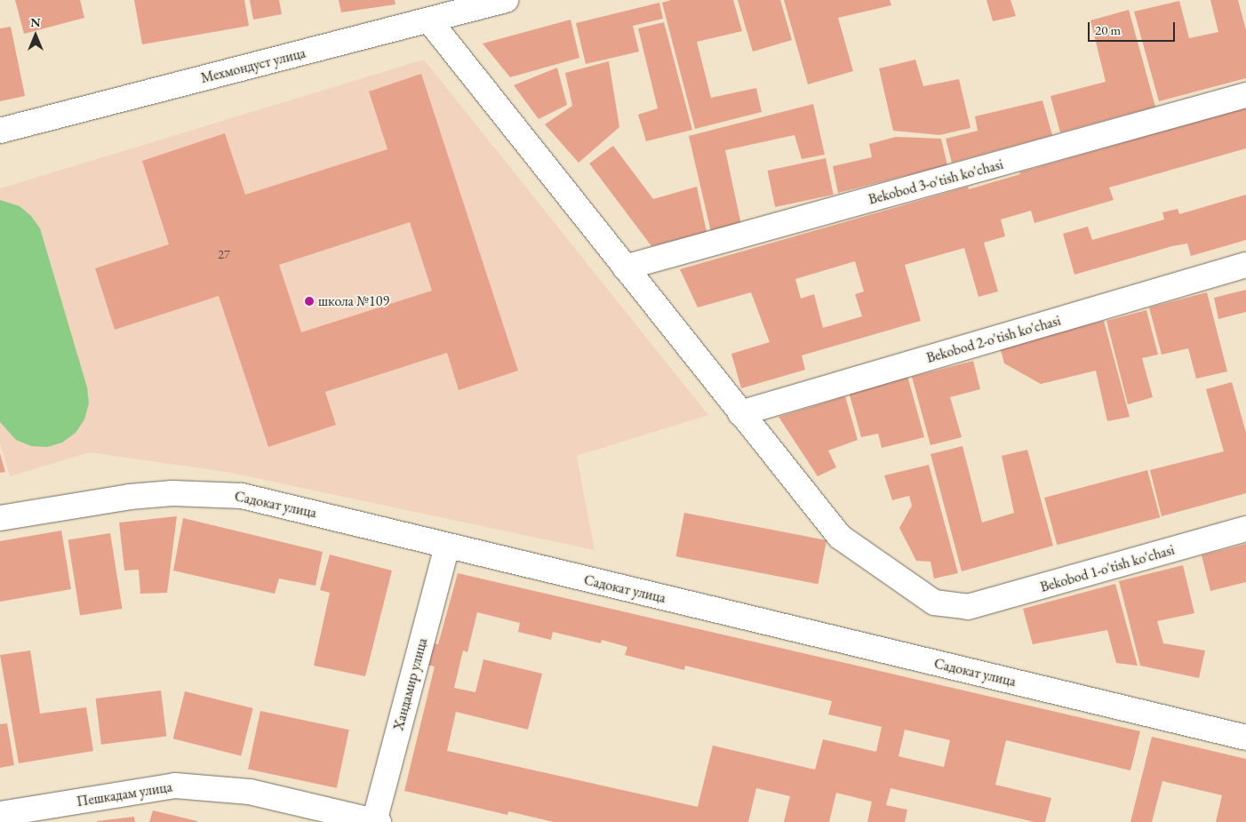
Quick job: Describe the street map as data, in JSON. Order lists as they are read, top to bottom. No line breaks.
{"streets":{"street":["Мехмондуст улица","Bekobod 3-o'tish ko'chasi","Bekobod 2-o'tish ko'chasi","Садокат улица","Bekobod 1-o'tish ko'chasi","Хандамир улица","Пешкадам улица"]},"crossings":[["Bekobod 2-o'tish ko'chasi","Bekobod 1-o'tish ko'chasi"],["Садокат улица","Хандамир улица"],["Хандамир улица","Пешкадам улица"]],"places":["школа №109"],"house_numbers":["27"],"scale_bar":"20 m","north":"top"}
